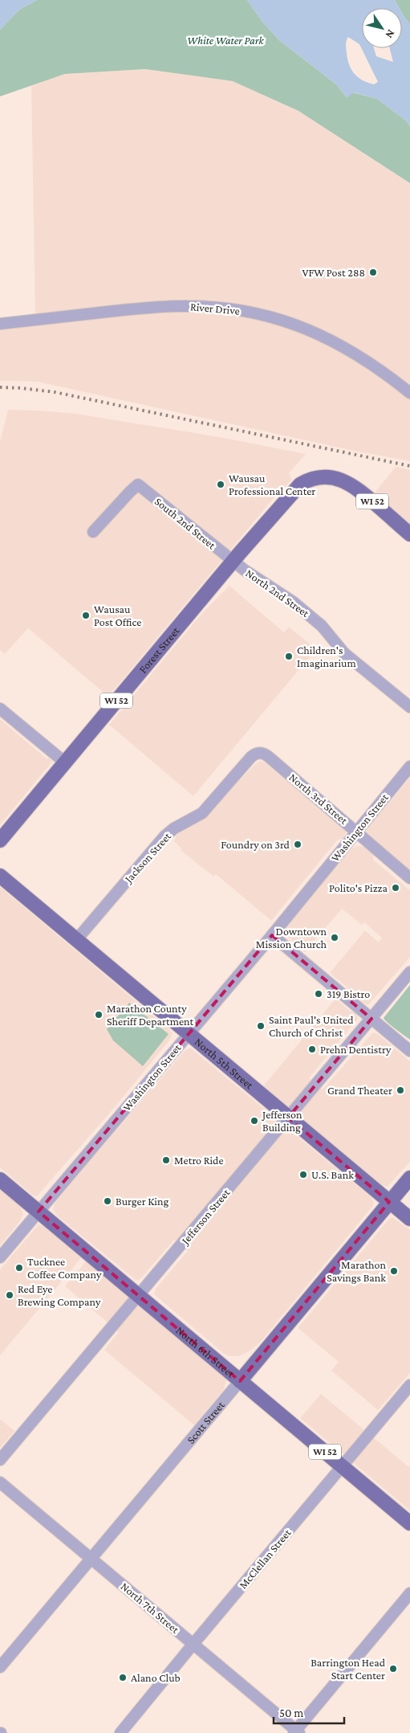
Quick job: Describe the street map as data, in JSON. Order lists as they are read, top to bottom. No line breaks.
{"streets":{"main road":["WI 52","Forest Street","North 5th Street","North 6th Street","Scott Street"],"street":["River Drive","South 2nd Street","North 2nd Street","North 3rd Street","Washington Street","Jackson Street","Jefferson Street","McClellan Street","North 7th Street"]},"crossings":[["South 2nd Street","North 2nd Street"],["South 2nd Street","Forest Street"],["North 2nd Street","Forest Street"],["North 3rd Street","Washington Street"],["North 3rd Street","Jackson Street"],["Washington Street","North 5th Street"],["Washington Street","North 6th Street"],["Jackson Street","North 5th Street"],["North 5th Street","Jefferson Street"],["North 5th Street","Scott Street"],["Jefferson Street","North 6th Street"],["North 6th Street","Scott Street"],["North 6th Street","McClellan Street"],["Scott Street","North 7th Street"],["McClellan Street","North 7th Street"]],"parks":["White Water Park"],"places":["VFW Post 288","Wausau Professional Center","Wausau Post Office","Children's Imaginarium","Foundry on 3rd","Polito's Pizza","Downtown Mission Church","319 Bistro","Marathon County Sheriff Department","Saint Paul's United Church of Christ","Prehn Dentistry","Grand Theater","Jefferson Building","Metro Ride","U.S. Bank","Burger King","Tucknee Coffee Company","Marathon Savings Bank","Red Eye Brewing Company","Barrington Head Start Center","Alano Club"],"scale_bar":"50 m","north":"bottom right"}
